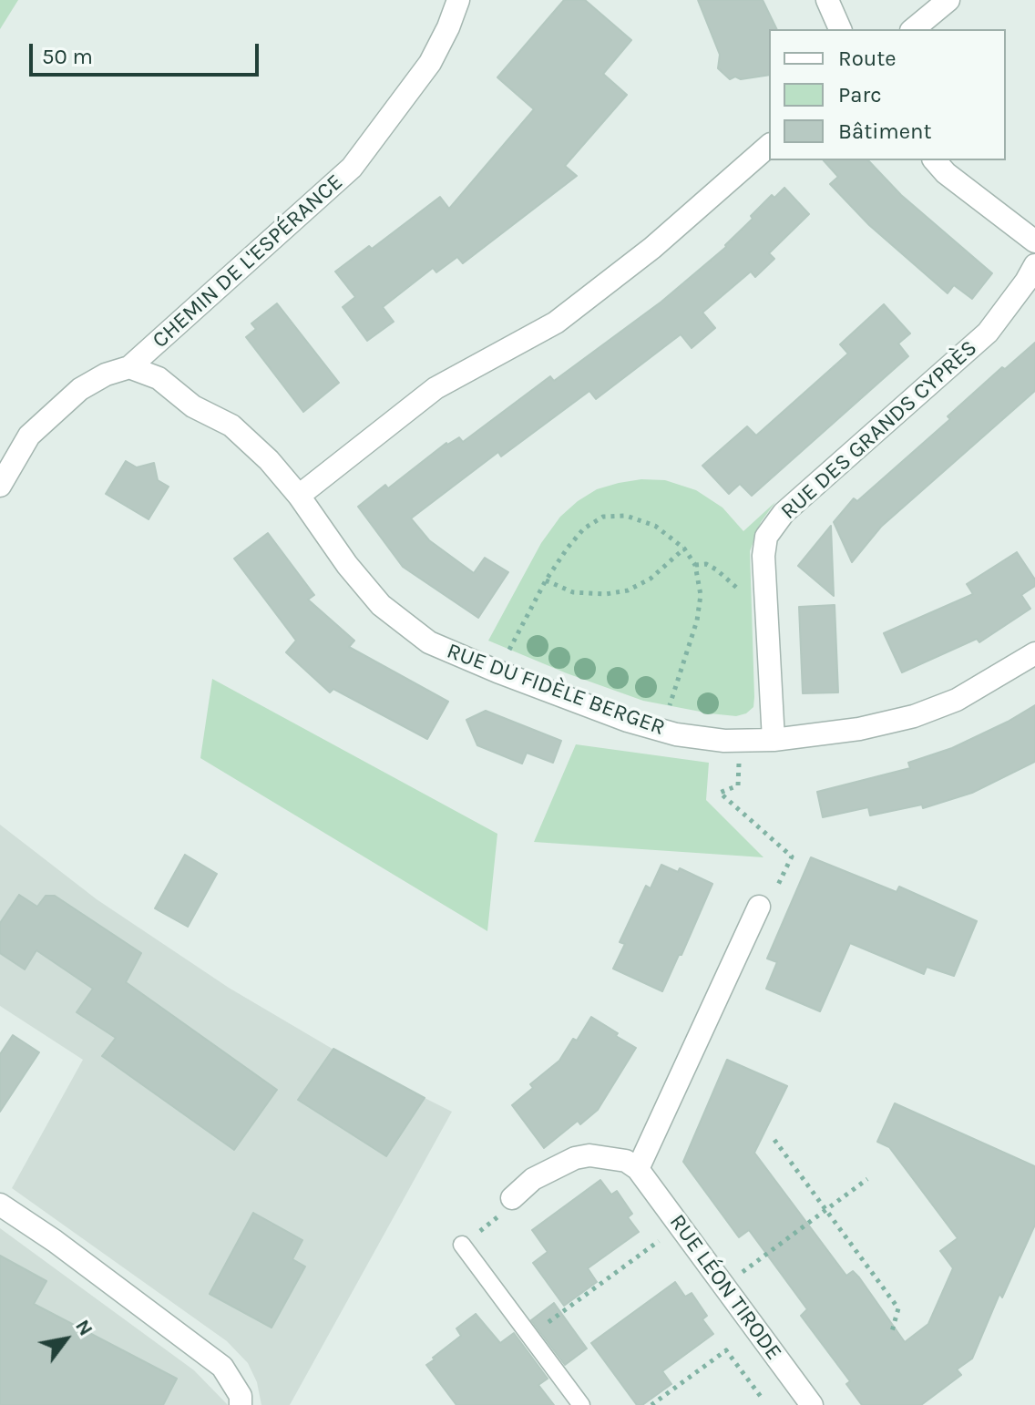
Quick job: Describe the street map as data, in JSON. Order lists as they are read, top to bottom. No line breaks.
{"streets":{"street":["CHEMIN DE L'ESPÉRANCE","RUE DES GRANDS CYPRÈS","RUE DU FIDÈLE BERGER","RUE LÉON TIRODE"]},"crossings":[["CHEMIN DE L'ESPÉRANCE","RUE DU FIDÈLE BERGER"],["RUE DES GRANDS CYPRÈS","RUE DU FIDÈLE BERGER"]],"legend":["Route","Parc","Bâtiment"],"scale_bar":"50 m","north":"top right"}
